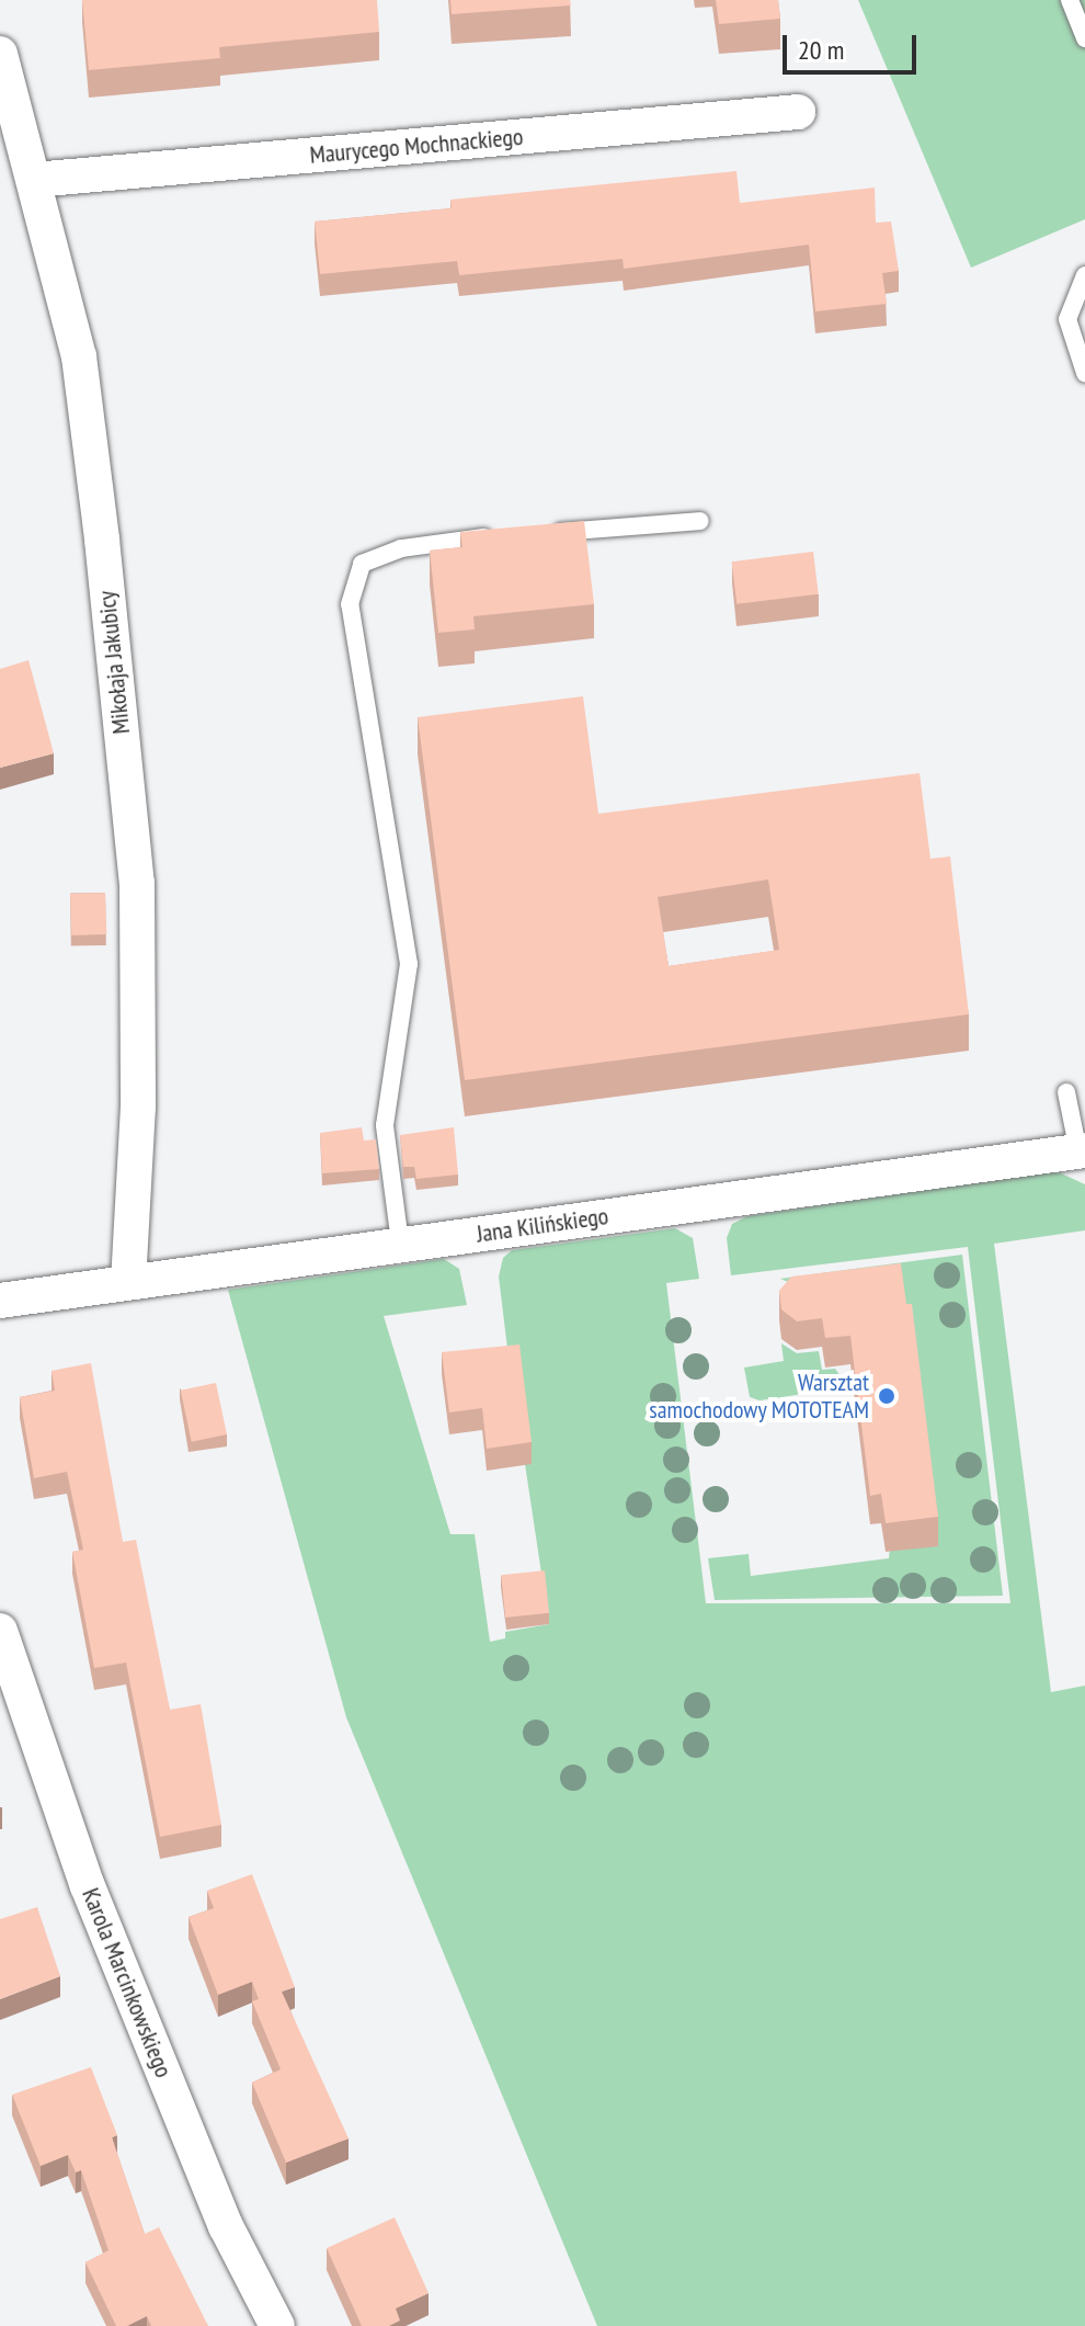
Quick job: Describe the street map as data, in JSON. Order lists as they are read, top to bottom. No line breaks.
{"streets":{"street":["Maurycego Mochnackiego","Mikołaja Jakubicy","Jana Kilińskiego","Karola Marcinkowskiego"]},"crossings":[["Maurycego Mochnackiego","Mikołaja Jakubicy"],["Mikołaja Jakubicy","Jana Kilińskiego"]],"places":["Warsztat samochodowy MOTOTEAM"],"scale_bar":"20 m"}
